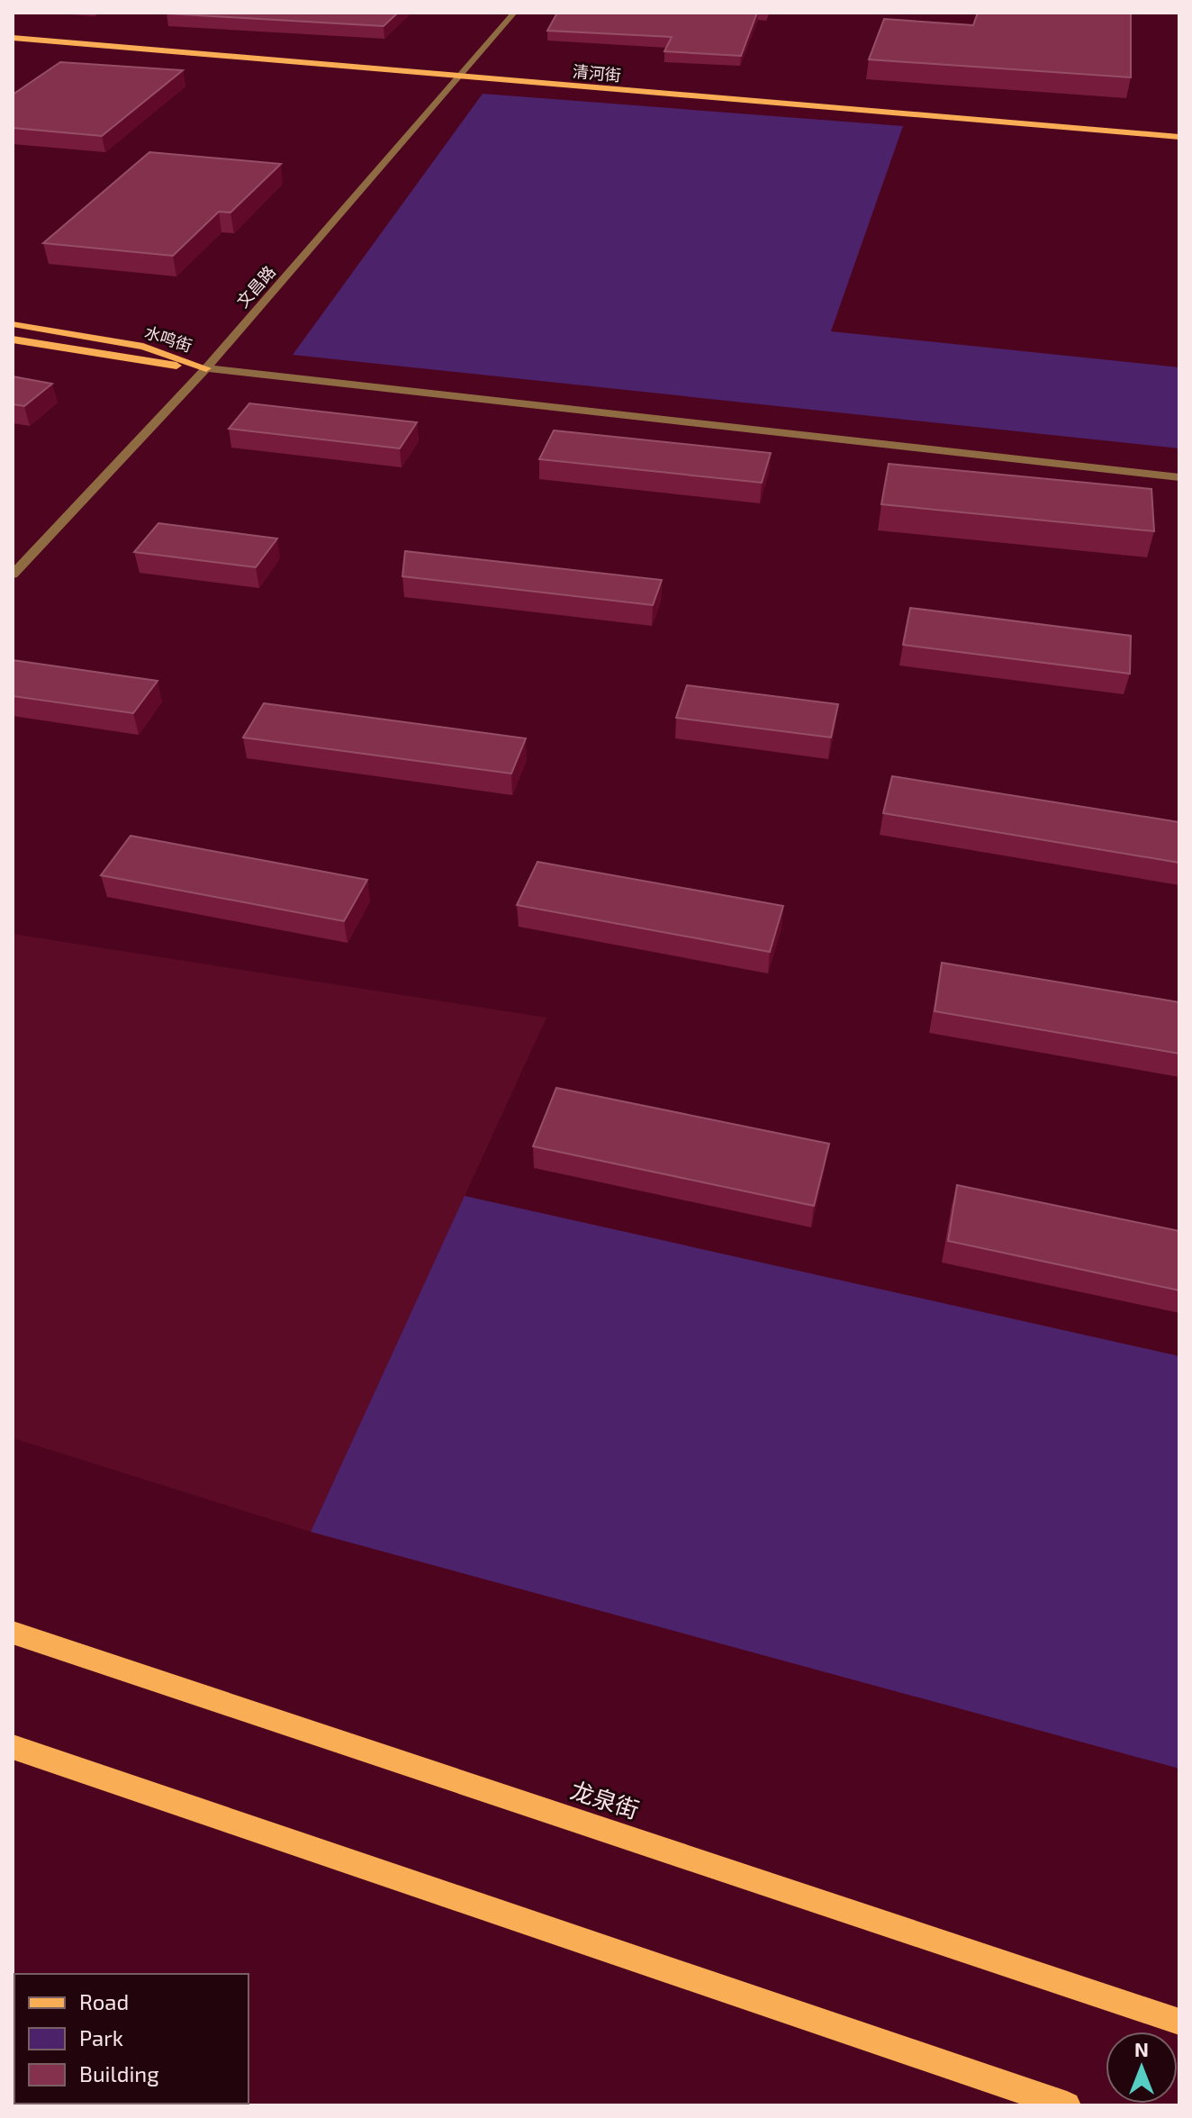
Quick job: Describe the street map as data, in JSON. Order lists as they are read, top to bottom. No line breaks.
{"streets":{"main road":["清河街","水鸣街","龙泉街"],"street":["文昌路"]},"crossings":[["清河街","文昌路"],["文昌路","水鸣街"]],"legend":["Road","Park","Building"],"north":"top"}
